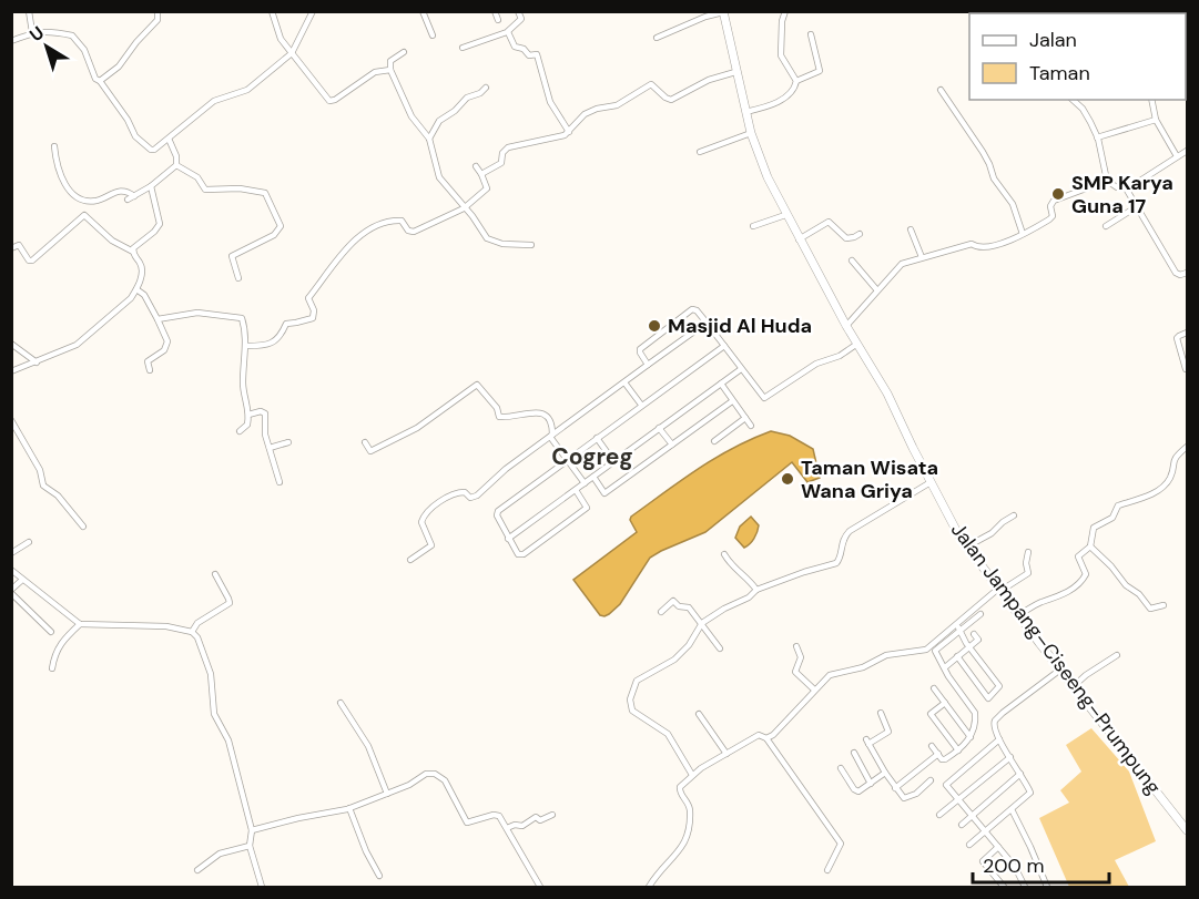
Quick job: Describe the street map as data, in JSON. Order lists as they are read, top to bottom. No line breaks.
{"streets":{"main road":["Jalan Jampang–Ciseeng–Prumpung"]},"districts":["Cogreg"],"places":["SMP Karya Guna 17","Masjid Al Huda","Taman Wisata Wana Griya"],"legend":["Jalan","Taman"],"scale_bar":"200 m","north":"top left"}
